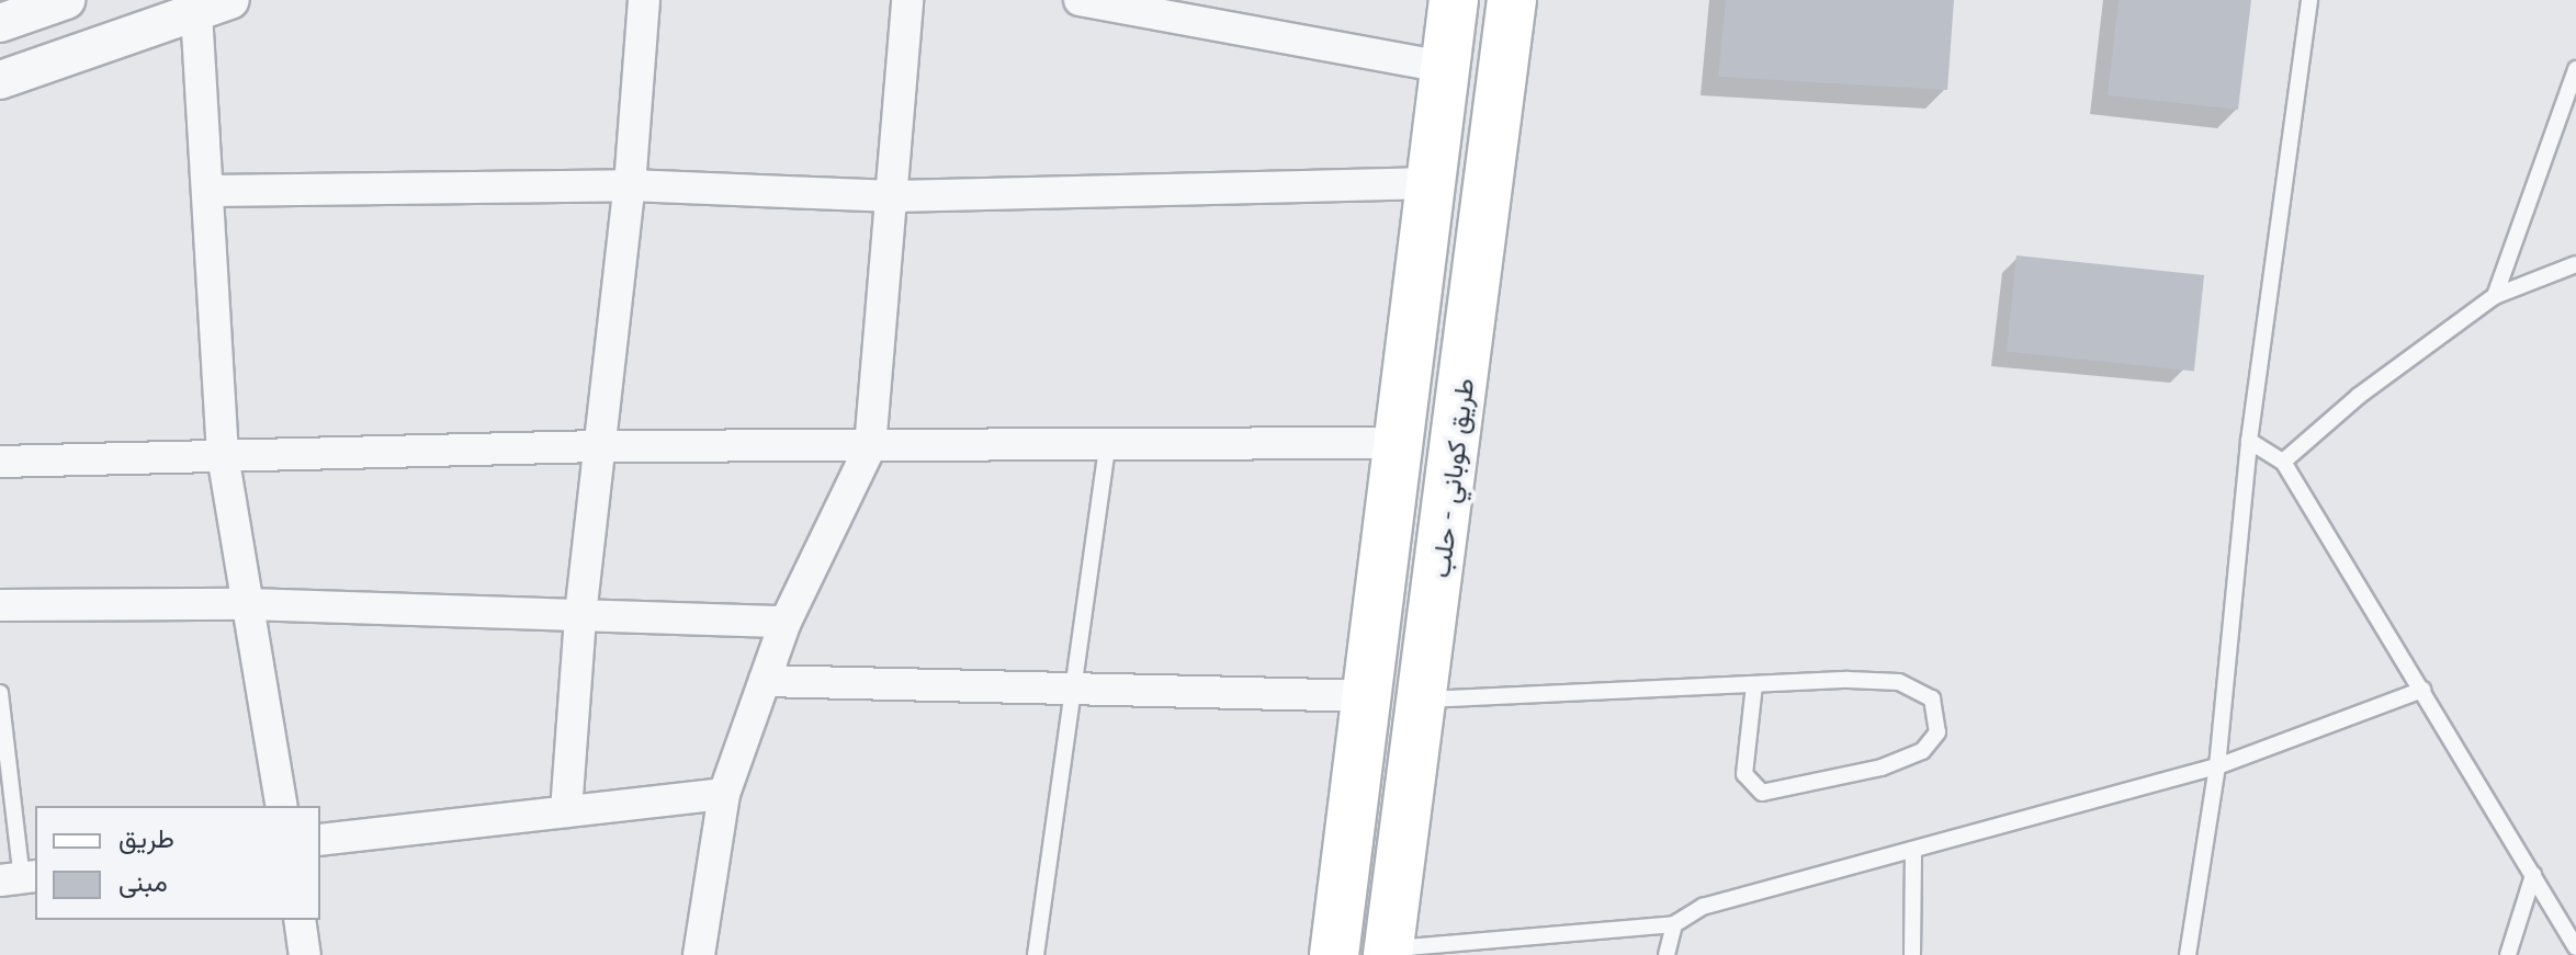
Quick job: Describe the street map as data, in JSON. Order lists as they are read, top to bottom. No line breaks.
{"streets":{"main road":["طريق كوباني - حلب"]},"legend":["طريق","مبنى"]}
